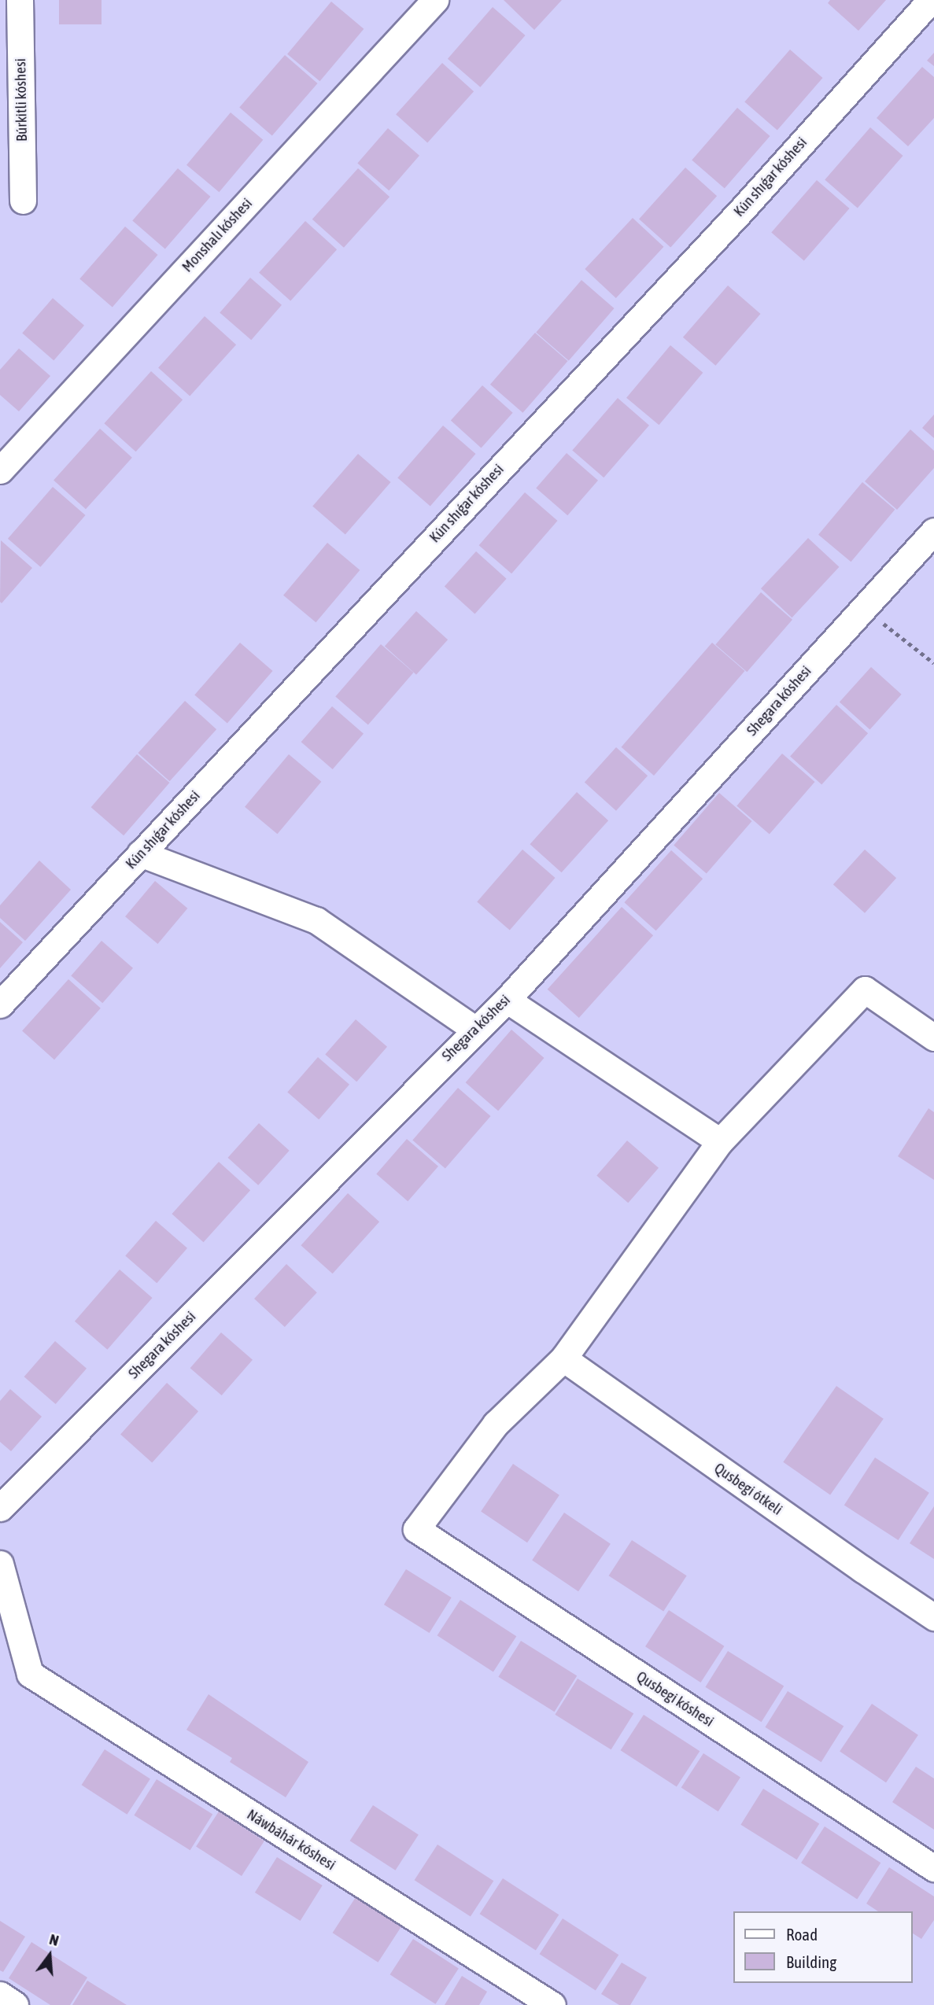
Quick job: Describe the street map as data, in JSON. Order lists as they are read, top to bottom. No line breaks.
{"streets":{"street":["Búrkitli kóshesi","Kún shıǵar kóshesi","Monshalı kóshesi","Shegara kóshesi","Qusbegi ótkeli","Qusbegi kóshesi","Náwbáhár kóshesi"]},"crossings":[["Qusbegi ótkeli","Qusbegi kóshesi"]],"legend":["Road","Building"],"north":"top"}
